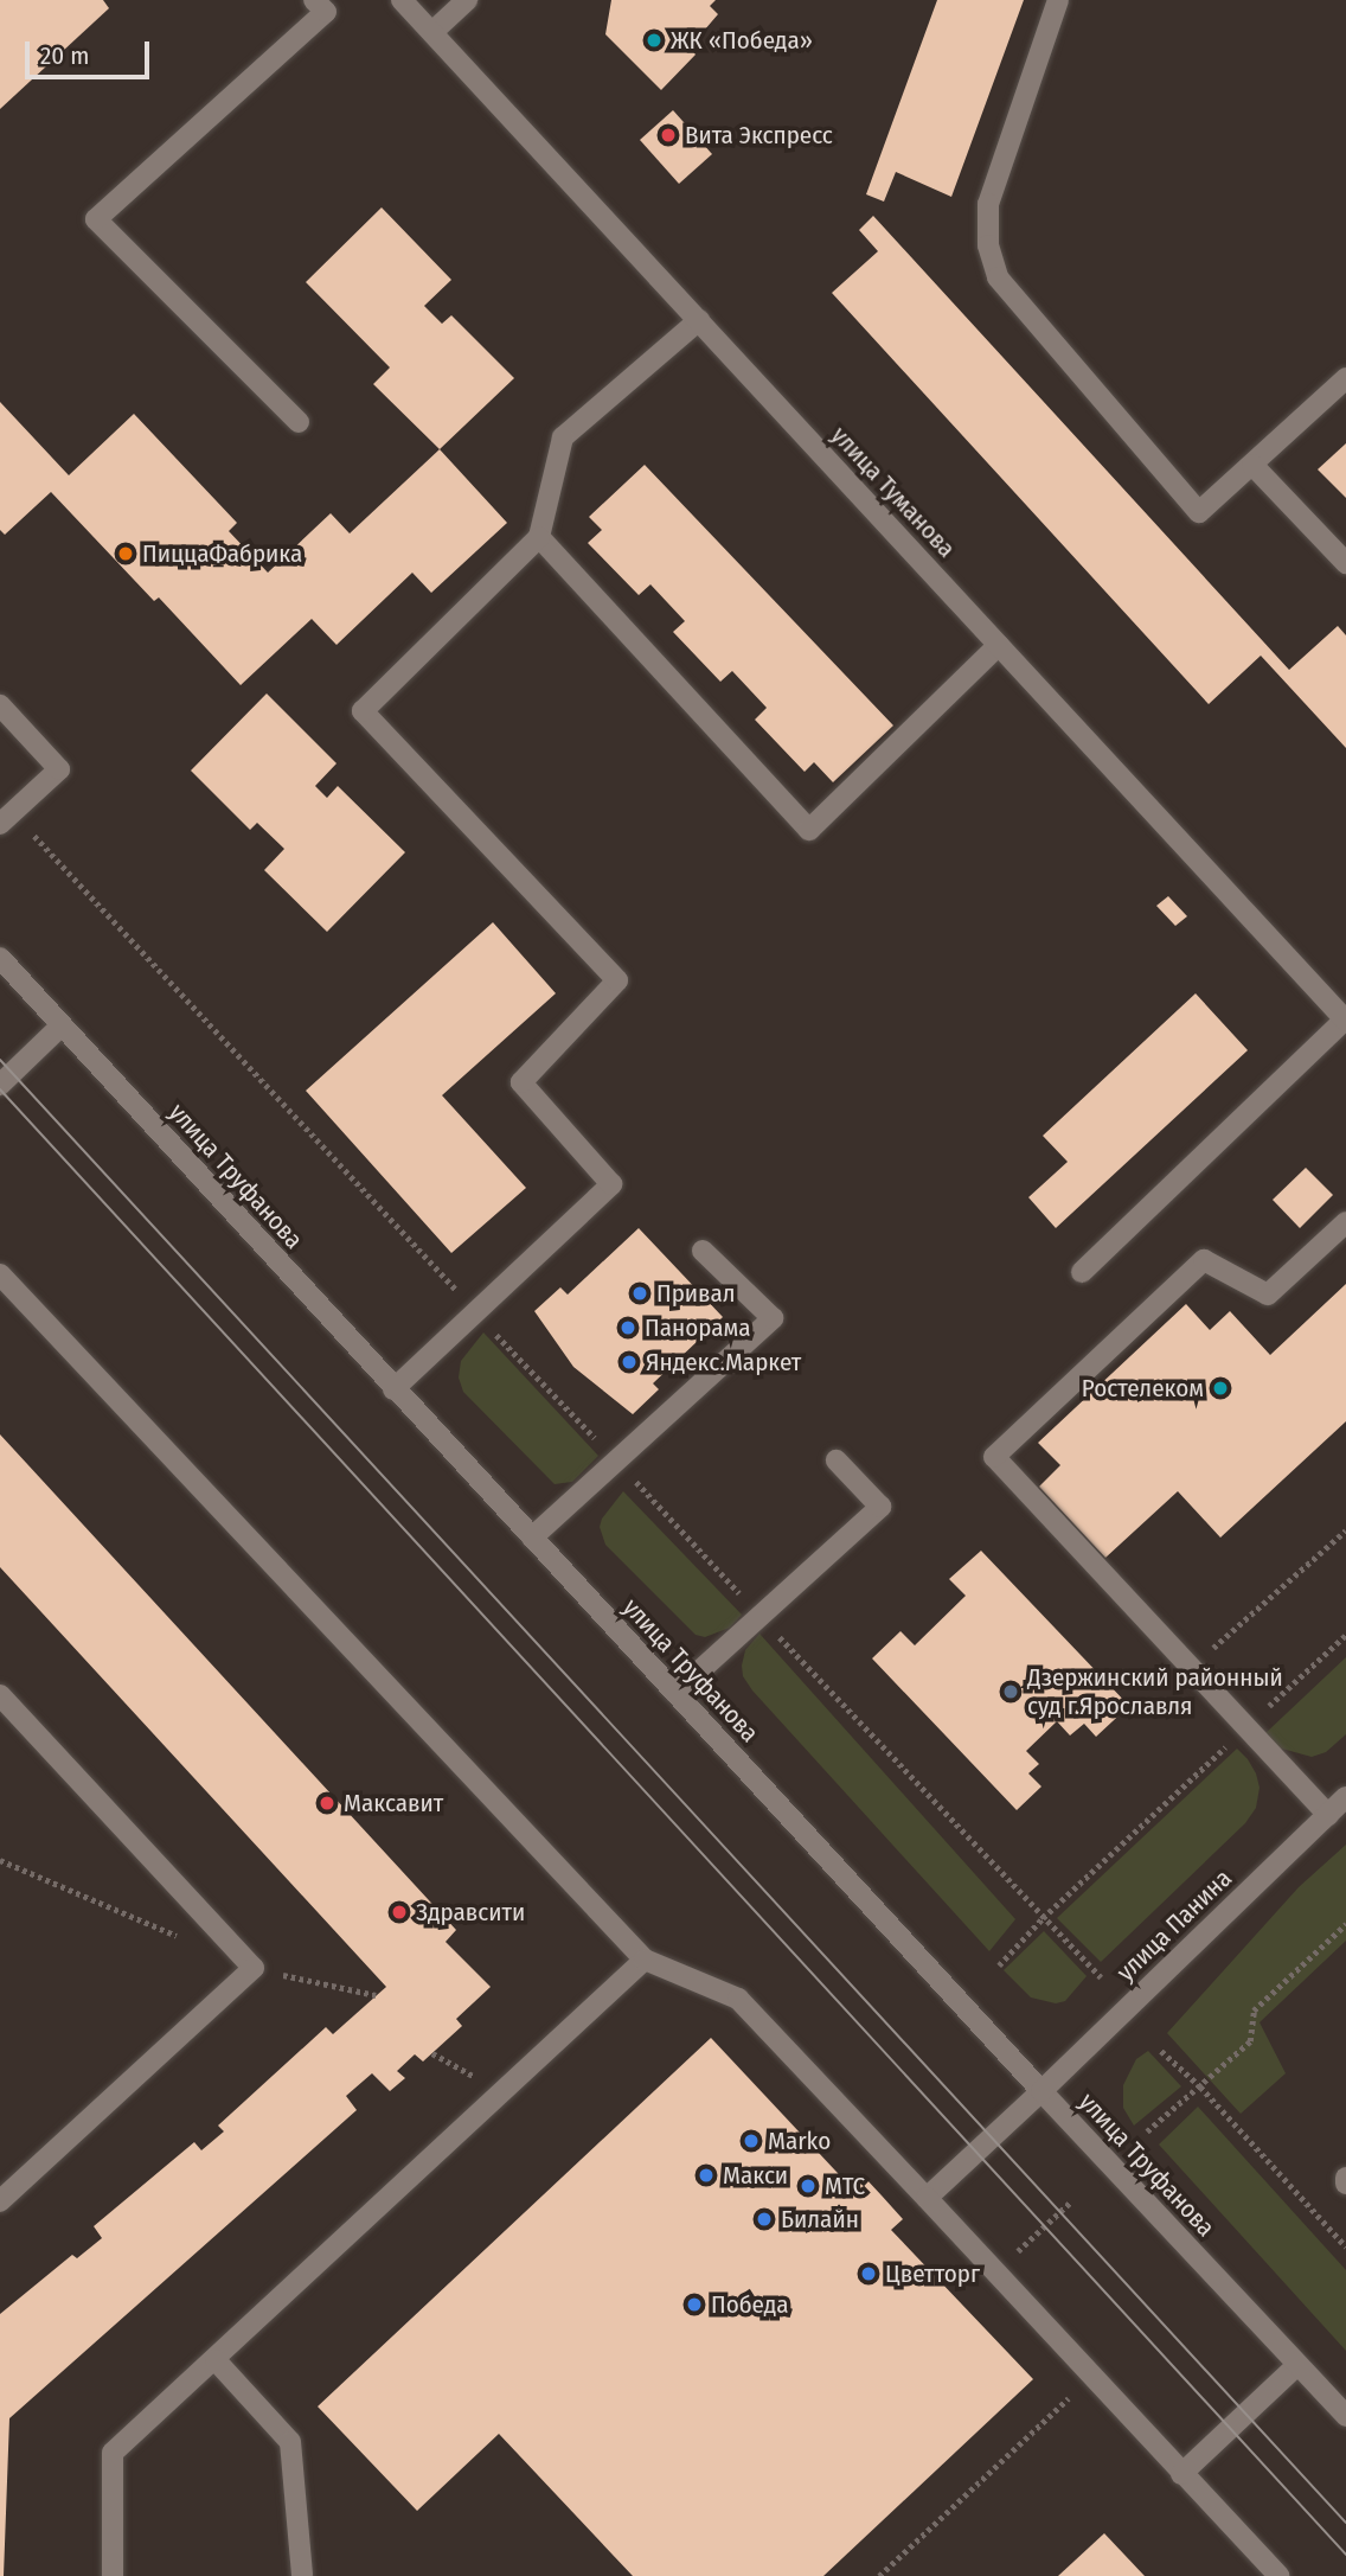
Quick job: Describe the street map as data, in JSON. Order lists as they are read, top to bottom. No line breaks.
{"streets":{"street":["улица Туманова","улица Труфанова","улица Панина"]},"crossings":[["улица Труфанова","улица Панина"]],"places":["ЖК «Победа»","Вита Экспресс","ПиццаФабрика","Привал","Панорама","Яндекс.Маркет","Ростелеком","Дзержинский районный суд г.Ярославля","Максавит","Здравсити","Marko","Макси","МТС","Билайн","Цветторг","Победа"],"scale_bar":"20 m"}
